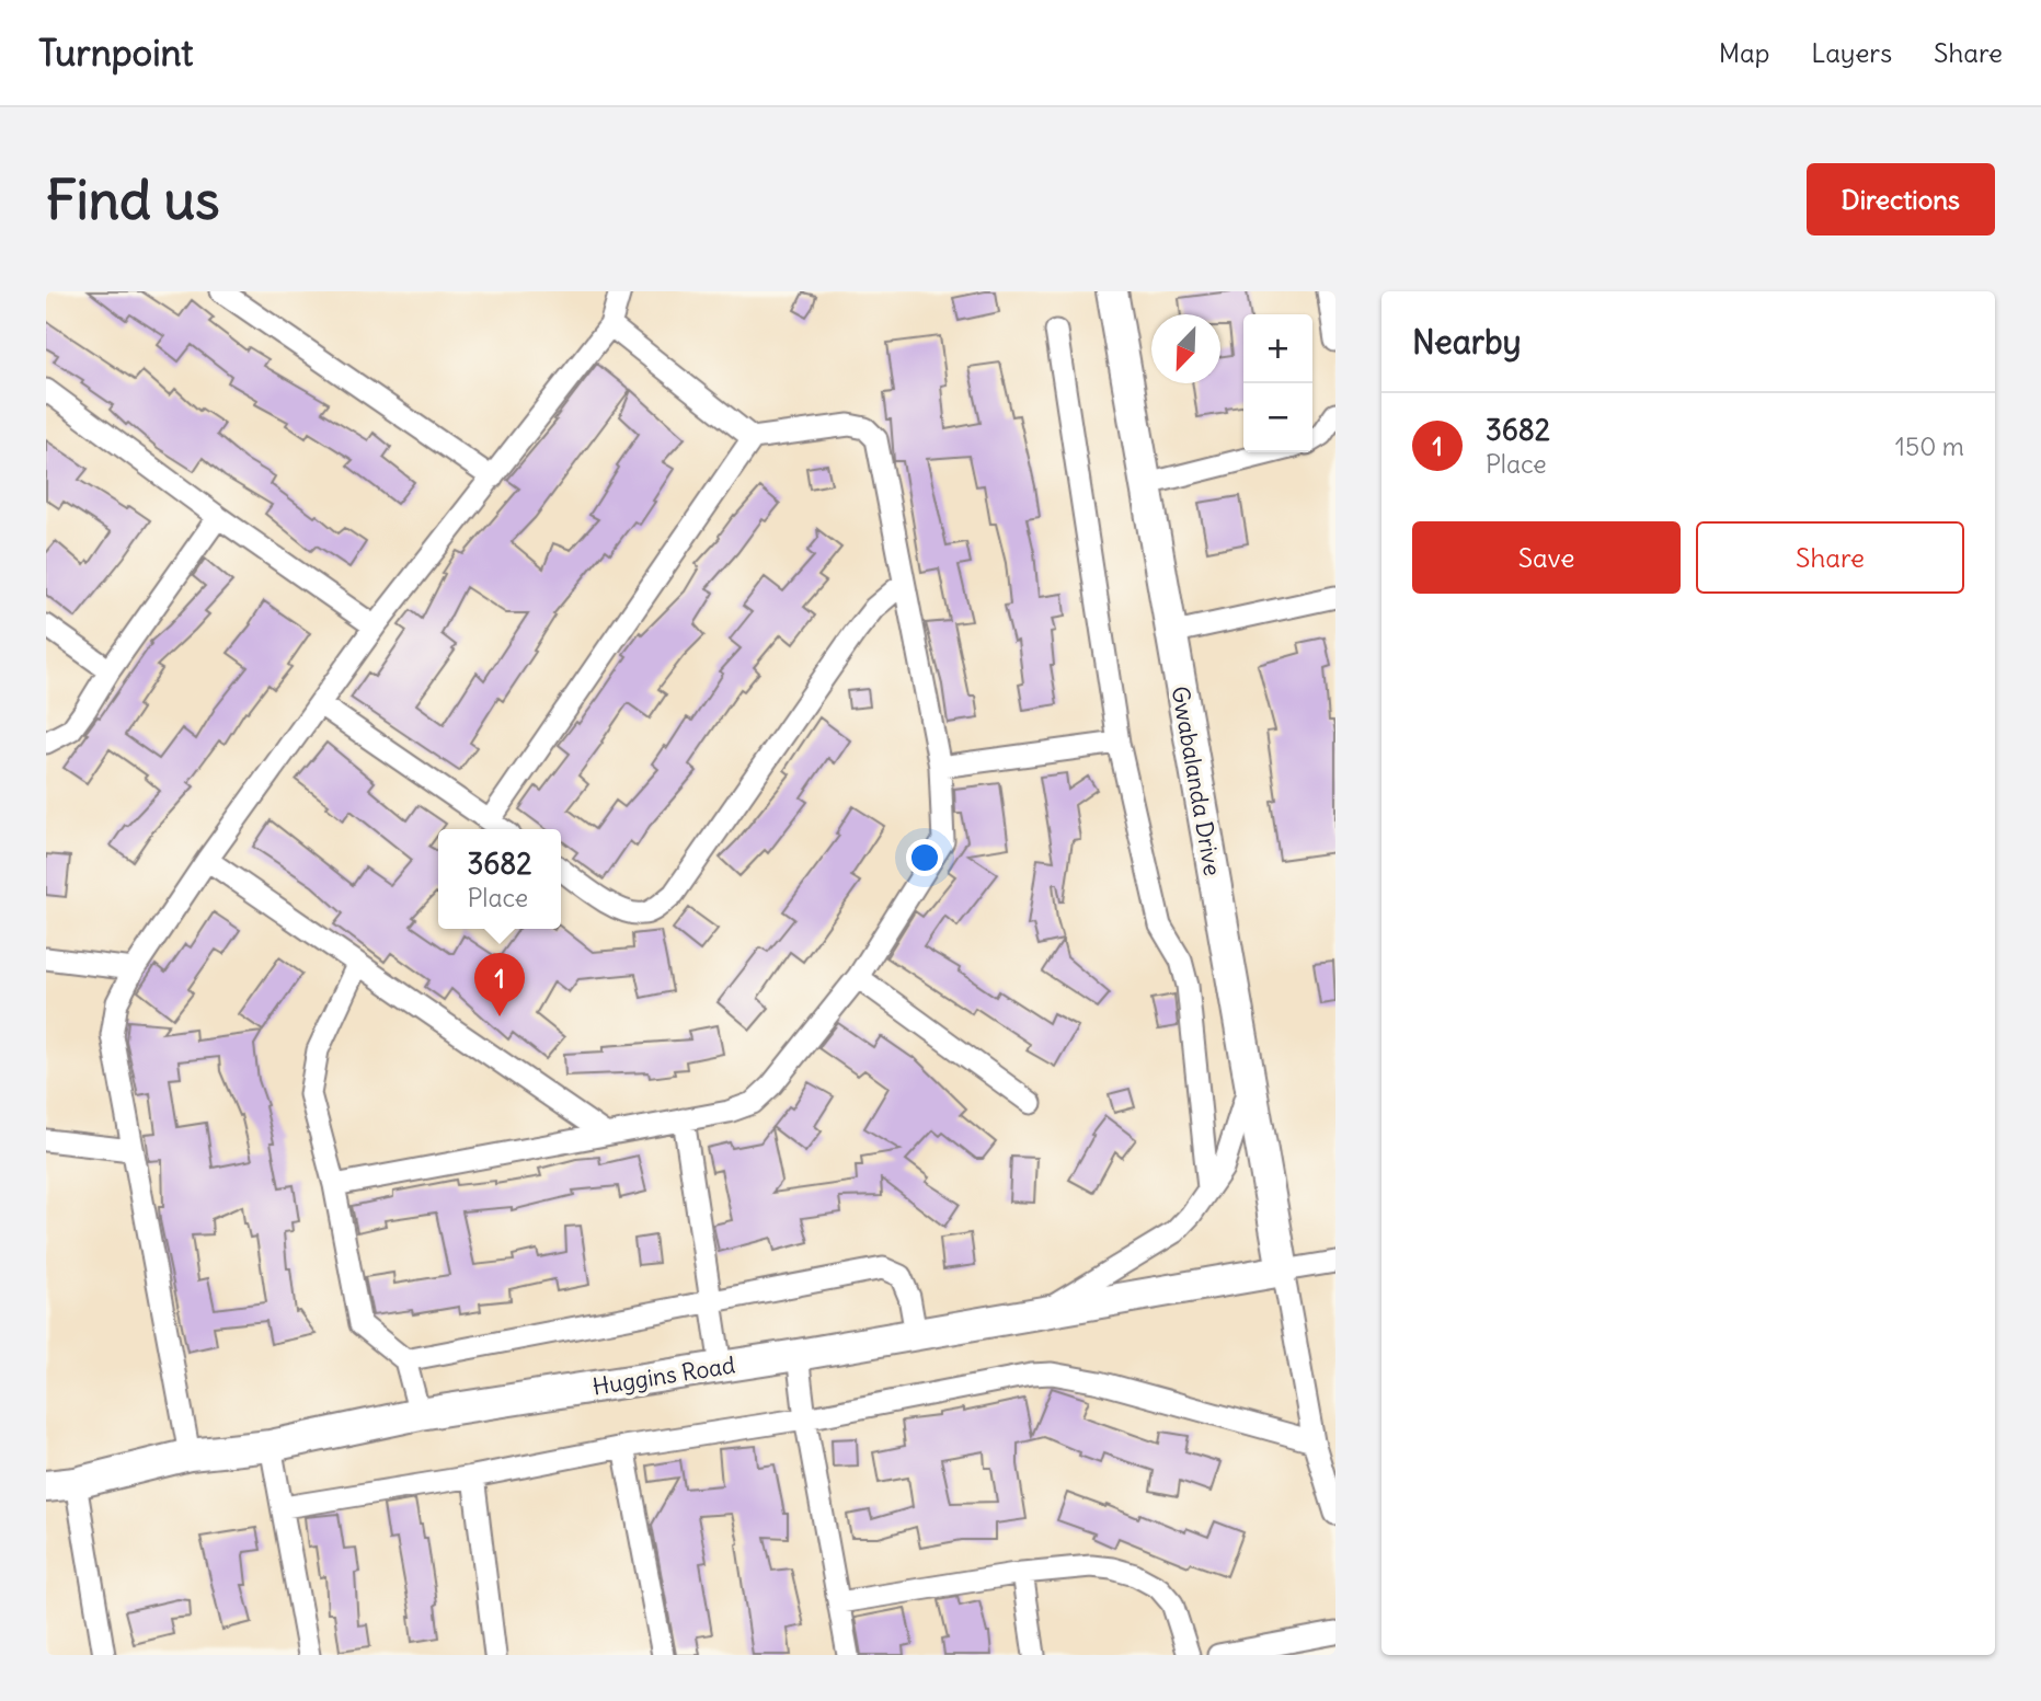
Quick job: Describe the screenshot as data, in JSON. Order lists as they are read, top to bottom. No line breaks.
{"streets":{"street":["Gwabalanda Drive","Huggins Road"]},"crossings":[["Gwabalanda Drive","Huggins Road"]],"north":"bottom left","page":{"header":"Turnpoint","nav":["Map","Layers","Share"],"buttons":["Directions",["Save","Share"]],"title":"Find us","heading":"Nearby","map_buttons":["+","−"],"list":[{"mark":"1","name":"3682","note":"Place","value":"150 m"}],"popup":["3682","Place"],"pins":"1"}}
